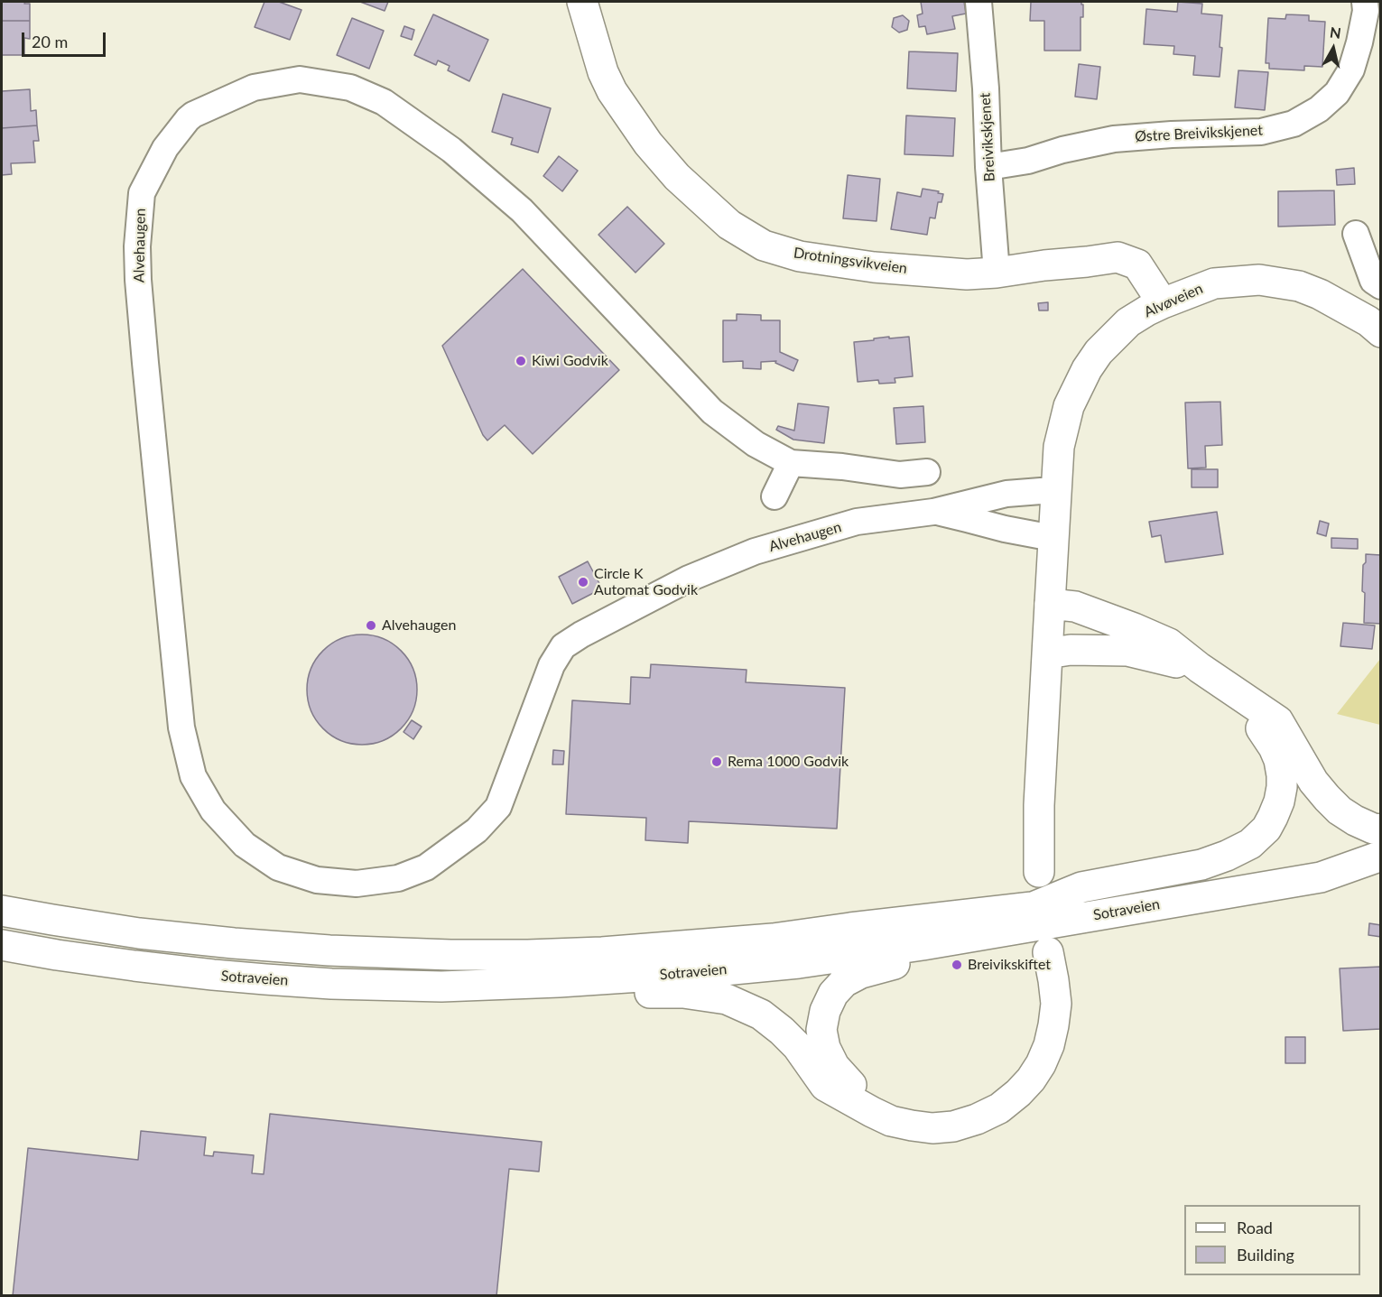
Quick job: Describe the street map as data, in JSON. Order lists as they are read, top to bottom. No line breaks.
{"streets":{"main road":["Drotningsvikveien","Alvøveien","Sotraveien"],"street":["Østre Breivikskjenet","Breivikskjenet","Alvehaugen"]},"crossings":[["Østre Breivikskjenet","Breivikskjenet"],["Breivikskjenet","Drotningsvikveien"],["Alvehaugen","Alvøveien"],["Drotningsvikveien","Alvøveien"]],"places":["Kiwi Godvik","Circle K Automat Godvik","Alvehaugen","Rema 1000 Godvik","Breivikskiftet"],"legend":["Road","Building"],"scale_bar":"20 m","north":"top"}
